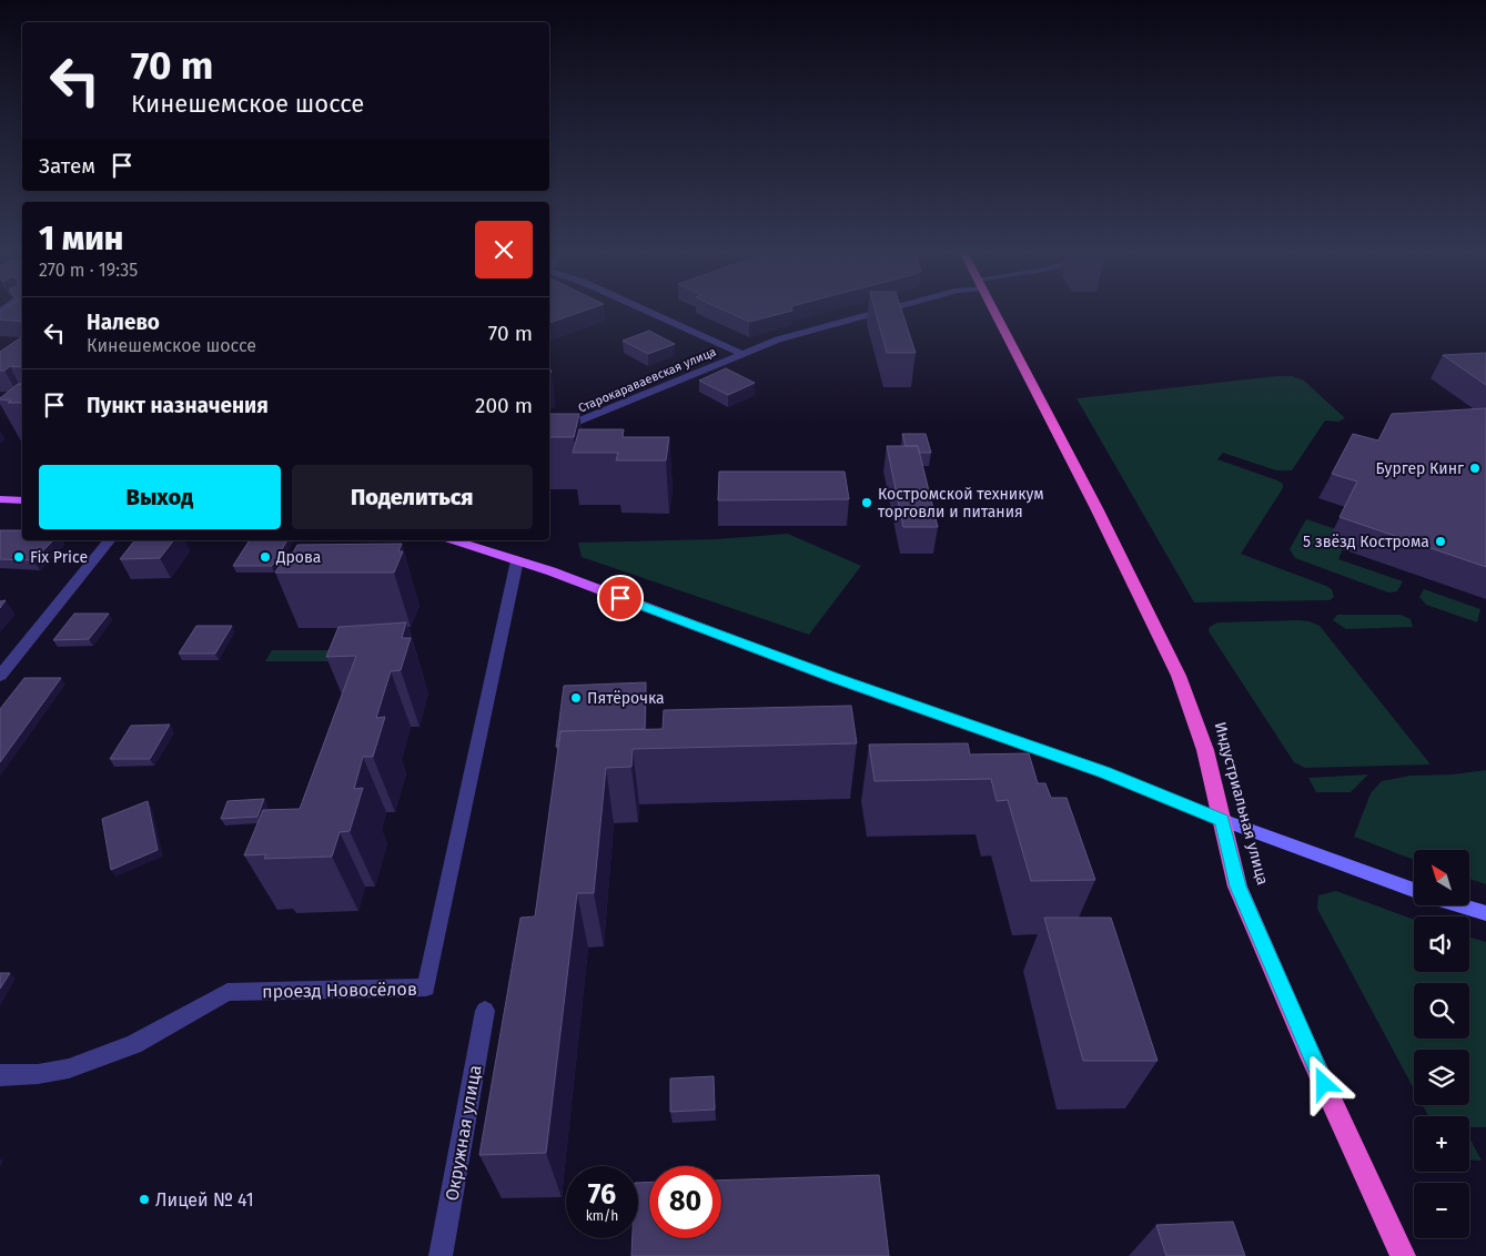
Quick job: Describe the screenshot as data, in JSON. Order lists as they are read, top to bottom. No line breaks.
{"streets":{"highway":["Индустриальная улица"],"street":["Старокараваевская улица","проезд Новосёлов","Окружная улица"]},"places":["Бургер Кинг","Костромской техникум торговли и питания","5 звёзд Кострома","Fix Price","Дрова","Пятёрочка","Лицей № 41"],"north":"top left","page":{"turn":["70 m","Кинешемское шоссе"],"then":"Затем","heading":["1 мин","270 m · 19:35"],"list":[{"name":"Налево","note":"Кинешемское шоссе","value":"70 m"},{"name":"Пункт назначения","value":"200 m"}],"buttons":["Выход","Поделиться"],"map_buttons":["+","−"],"speed":"76 km/h","limit":"80"}}
